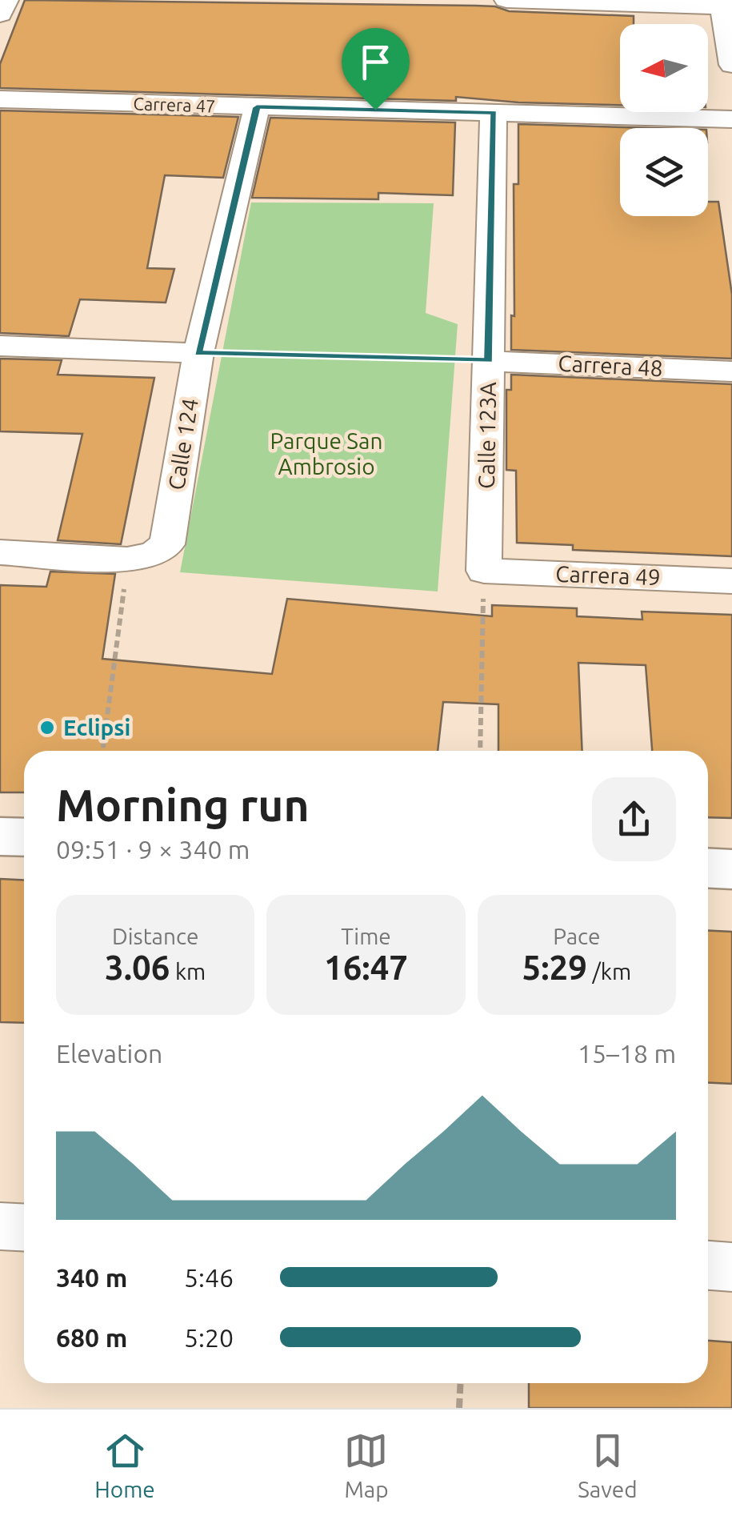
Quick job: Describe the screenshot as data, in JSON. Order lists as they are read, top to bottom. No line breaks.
{"streets":{"street":["Carrera 47","Carrera 48","Calle 123A","Calle 124","Carrera 49"]},"crossings":[["Carrera 47","Calle 123A"],["Carrera 47","Calle 124"],["Carrera 48","Calle 123A"],["Calle 123A","Carrera 49"]],"parks":["Parque San Ambrosio"],"places":["Eclipsi"],"north":"left","page":{"heading":["Morning run","09:51 · 9 × 340 m"],"stats":[["Distance","3.06 km"],["Time","16:47"],["Pace","5:29 /km"]],"chart":["Elevation","15–18 m"],"list":[{"name":"340 m","note":"5:46"},{"name":"680 m","note":"5:20"}],"tabs":["Home","Map","Saved"]}}
